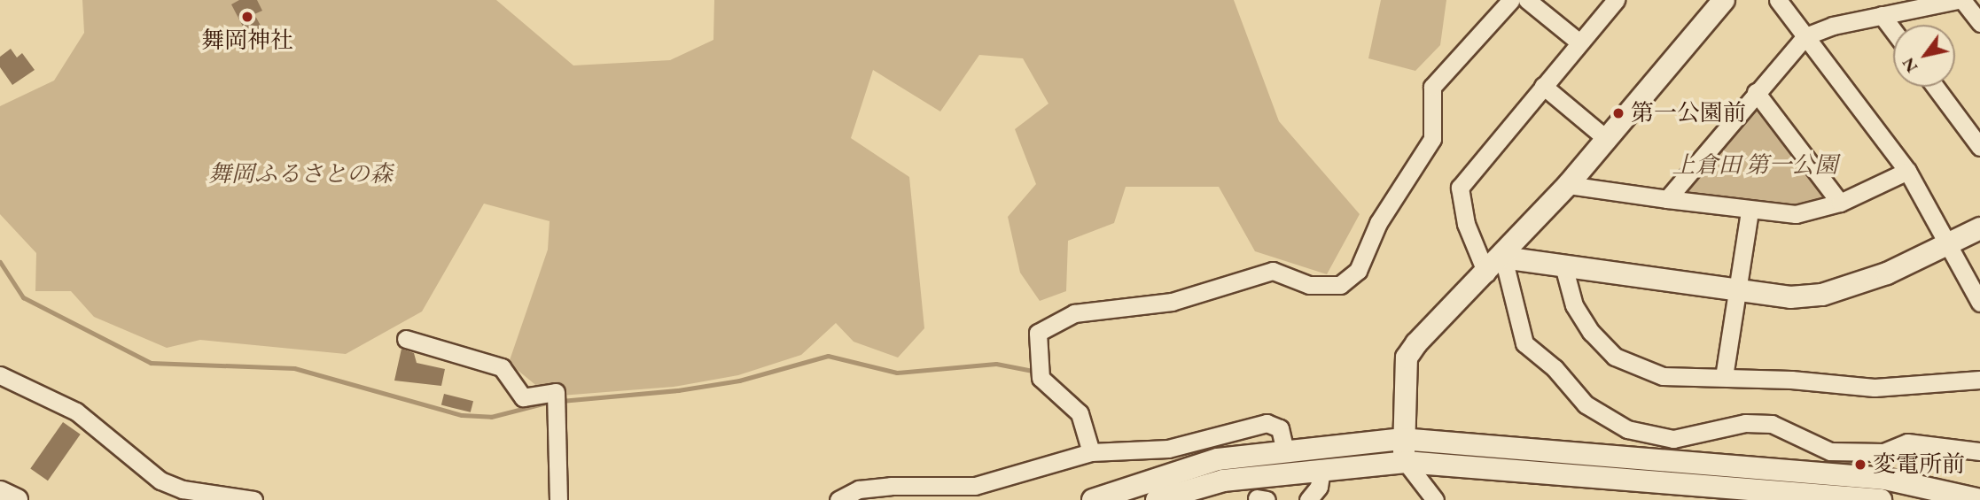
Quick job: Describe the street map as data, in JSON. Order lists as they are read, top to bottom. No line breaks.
{"parks":["上倉田 第一公園","舞岡ふるさとの森"],"places":["舞岡神社","第一公園前","変電所前"],"north":"bottom left"}
